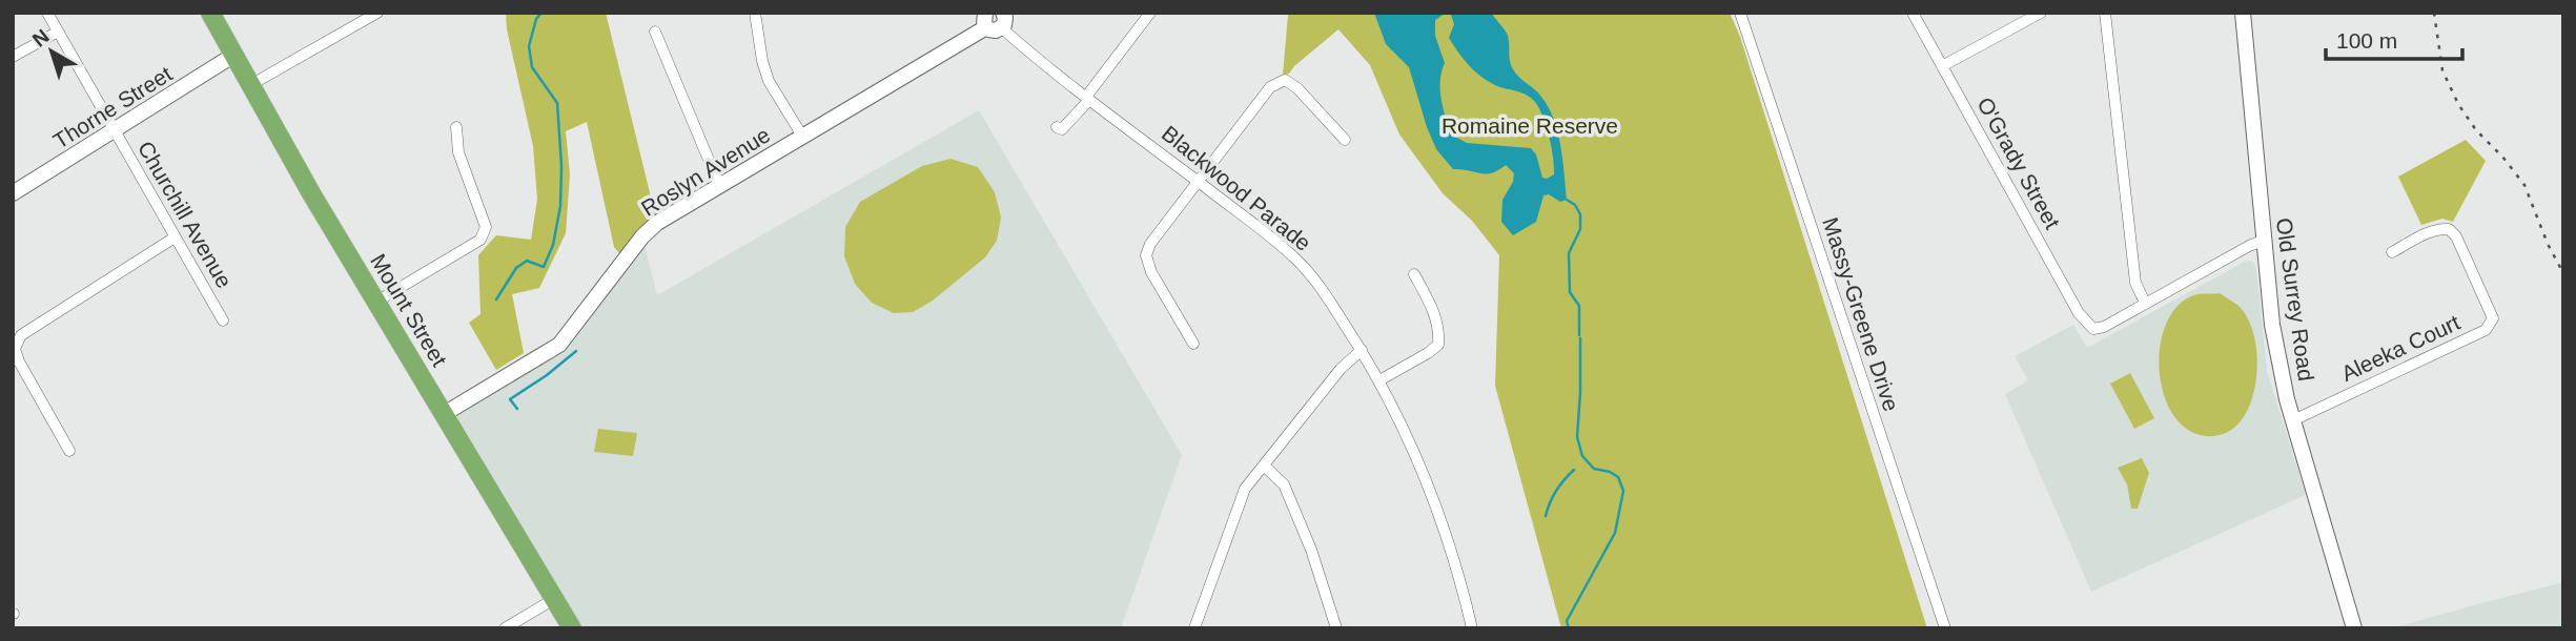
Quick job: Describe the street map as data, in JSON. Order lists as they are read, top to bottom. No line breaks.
{"streets":{"highway":["Mount Street"],"street":["Thorne Street","O'Grady Street","Roslyn Avenue","Blackwood Parade","Churchill Avenue","Old Surrey Road","Massy-Greene Drive","Aleeka Court"]},"crossings":[["Thorne Street","Churchill Avenue"],["Thorne Street","Mount Street"],["Roslyn Avenue","Blackwood Parade"],["Roslyn Avenue","Mount Street"],["Old Surrey Road","Aleeka Court"]],"parks":["Romaine Reserve"],"scale_bar":"100 m","north":"top left"}
